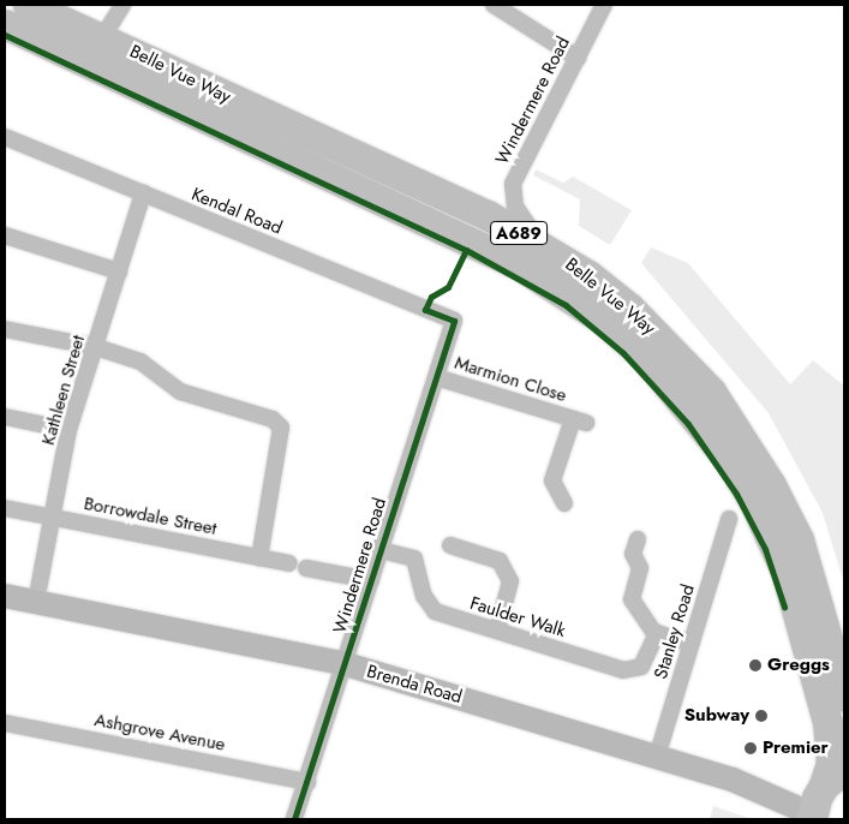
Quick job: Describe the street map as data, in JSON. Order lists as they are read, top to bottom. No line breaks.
{"streets":{"highway":["Belle Vue Way","A689"],"main road":["Brenda Road"],"street":["Windermere Road","Kendal Road","Marmion Close","Kathleen Street","Borrowdale Street","Faulder Walk","Stanley Road","Ashgrove Avenue"]},"crossings":[["Belle Vue Way","Windermere Road"],["Belle Vue Way","A689"],["Windermere Road","Kendal Road"],["Windermere Road","Marmion Close"],["Windermere Road","Faulder Walk"],["Windermere Road","Brenda Road"],["Windermere Road","Ashgrove Avenue"],["Kendal Road","Kathleen Street"],["A689","Brenda Road"],["Kathleen Street","Borrowdale Street"],["Kathleen Street","Brenda Road"],["Stanley Road","Brenda Road"]],"places":["Greggs","Subway","Premier"]}
